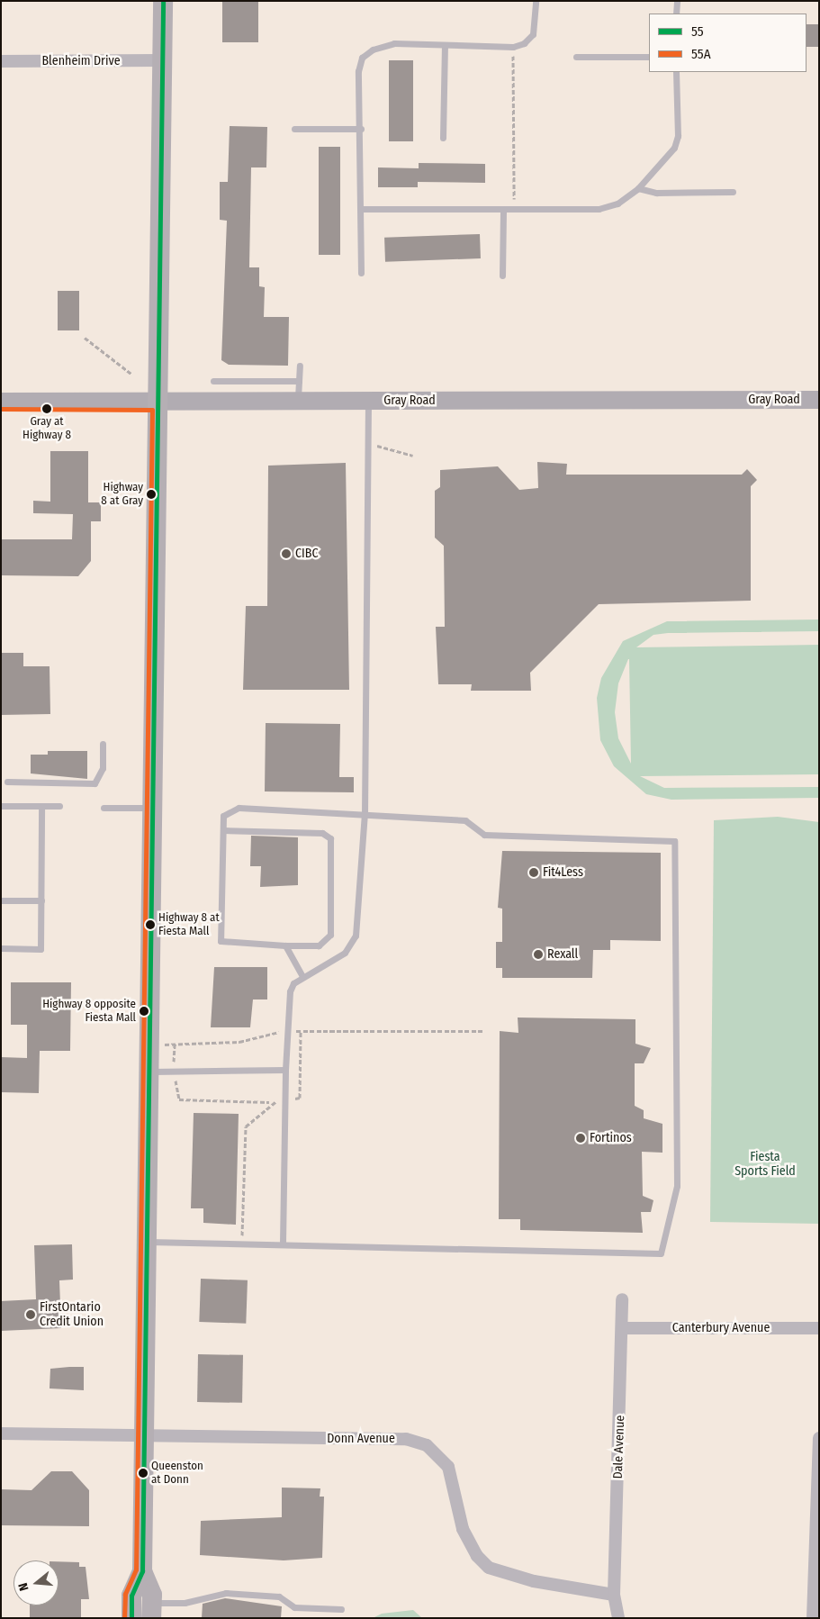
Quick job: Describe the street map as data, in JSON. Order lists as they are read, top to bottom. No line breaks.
{"streets":{"main road":["Gray Road"],"street":["Blenheim Drive","Canterbury Avenue","Donn Avenue","Dale Avenue"]},"crossings":[["Canterbury Avenue","Dale Avenue"],["Donn Avenue","Dale Avenue"]],"parks":["Fiesta Sports Field"],"places":["Gray at Highway 8","Highway 8 at Gray","CIBC","Fit4Less","Highway 8 at Fiesta Mall","Rexall","Highway 8 opposite Fiesta Mall","Fortinos","FirstOntario Credit Union","Queenston at Donn"],"lines":["transit line 55","transit line 55A"],"legend":["55","55A"],"north":"left"}
